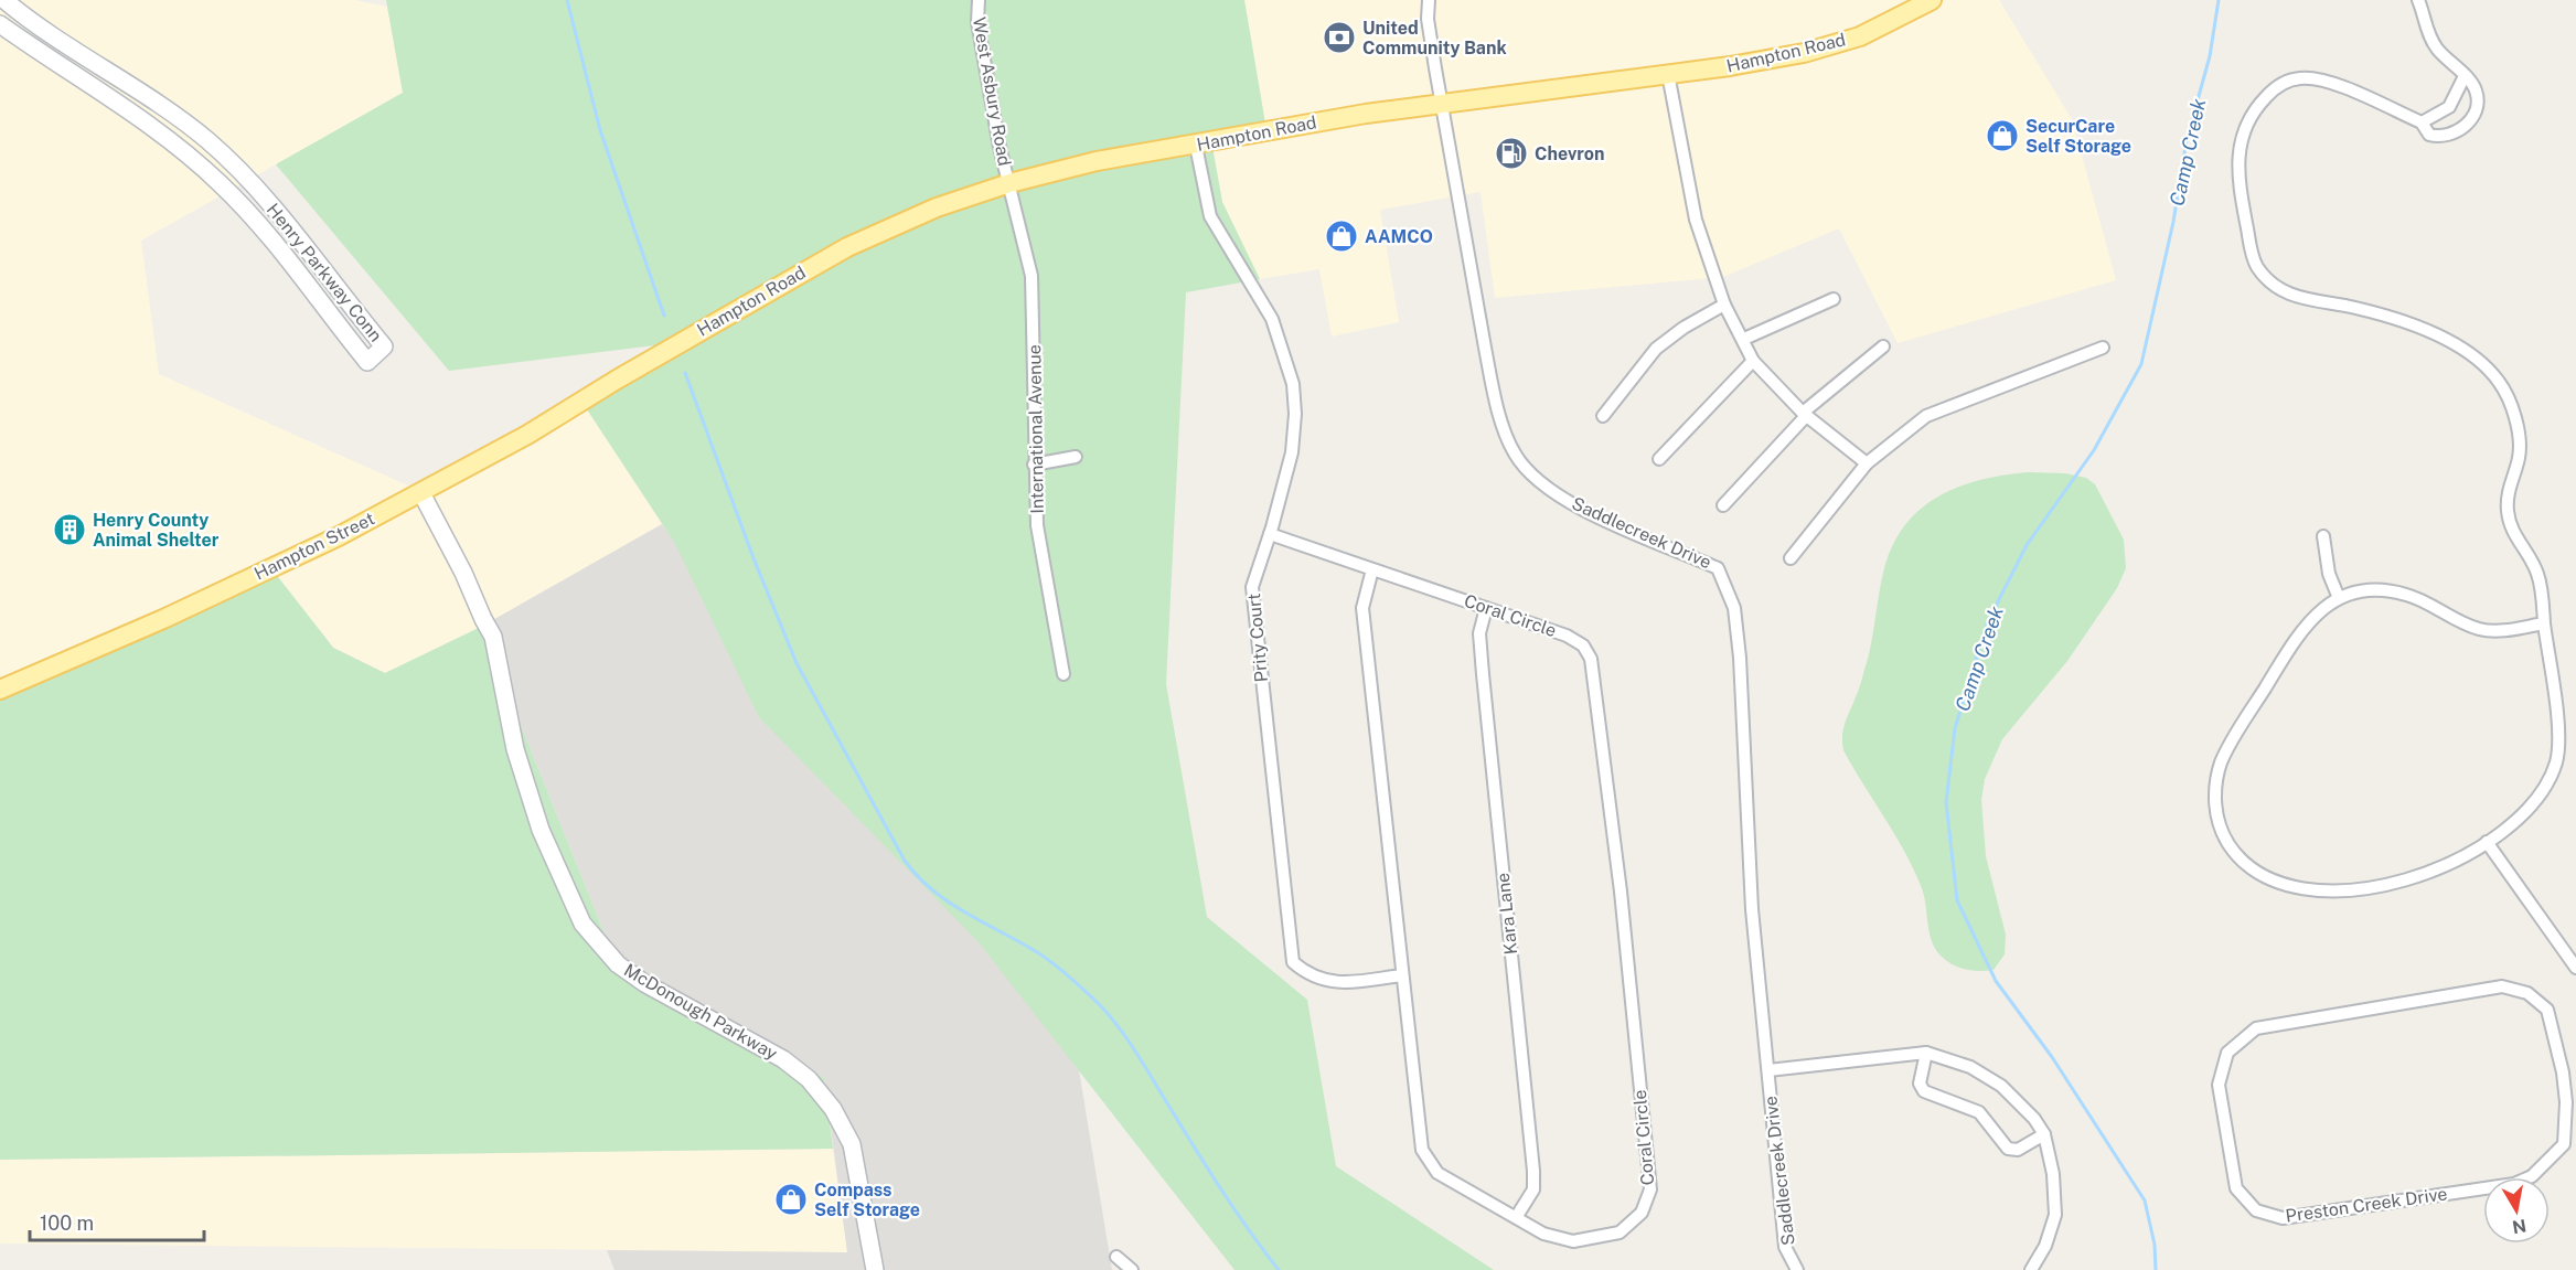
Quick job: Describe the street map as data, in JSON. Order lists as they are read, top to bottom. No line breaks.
{"streets":{"main road":["Hampton Road","Hampton Street"],"street":["West Asbury Road","Henry Parkway Conn","International Avenue","Saddlecreek Drive","Coral Circle","Prity Court","Kara Lane","McDonough Parkway","Preston Creek Drive"]},"crossings":[["Hampton Road","West Asbury Road"],["Hampton Road","International Avenue"],["Hampton Road","Saddlecreek Drive"],["Hampton Road","Hampton Street"],["Hampton Road","Prity Court"],["West Asbury Road","International Avenue"],["Hampton Street","McDonough Parkway"],["Coral Circle","Prity Court"],["Coral Circle","Kara Lane"]],"water":["Camp Creek"],"places":{"bank":["United Community Bank"],"shop":["SecurCare Self Storage","AAMCO","Compass Self Storage"],"fuel station":["Chevron"],"building":["Henry County Animal Shelter"]},"scale_bar":"100 m","north":"bottom"}
